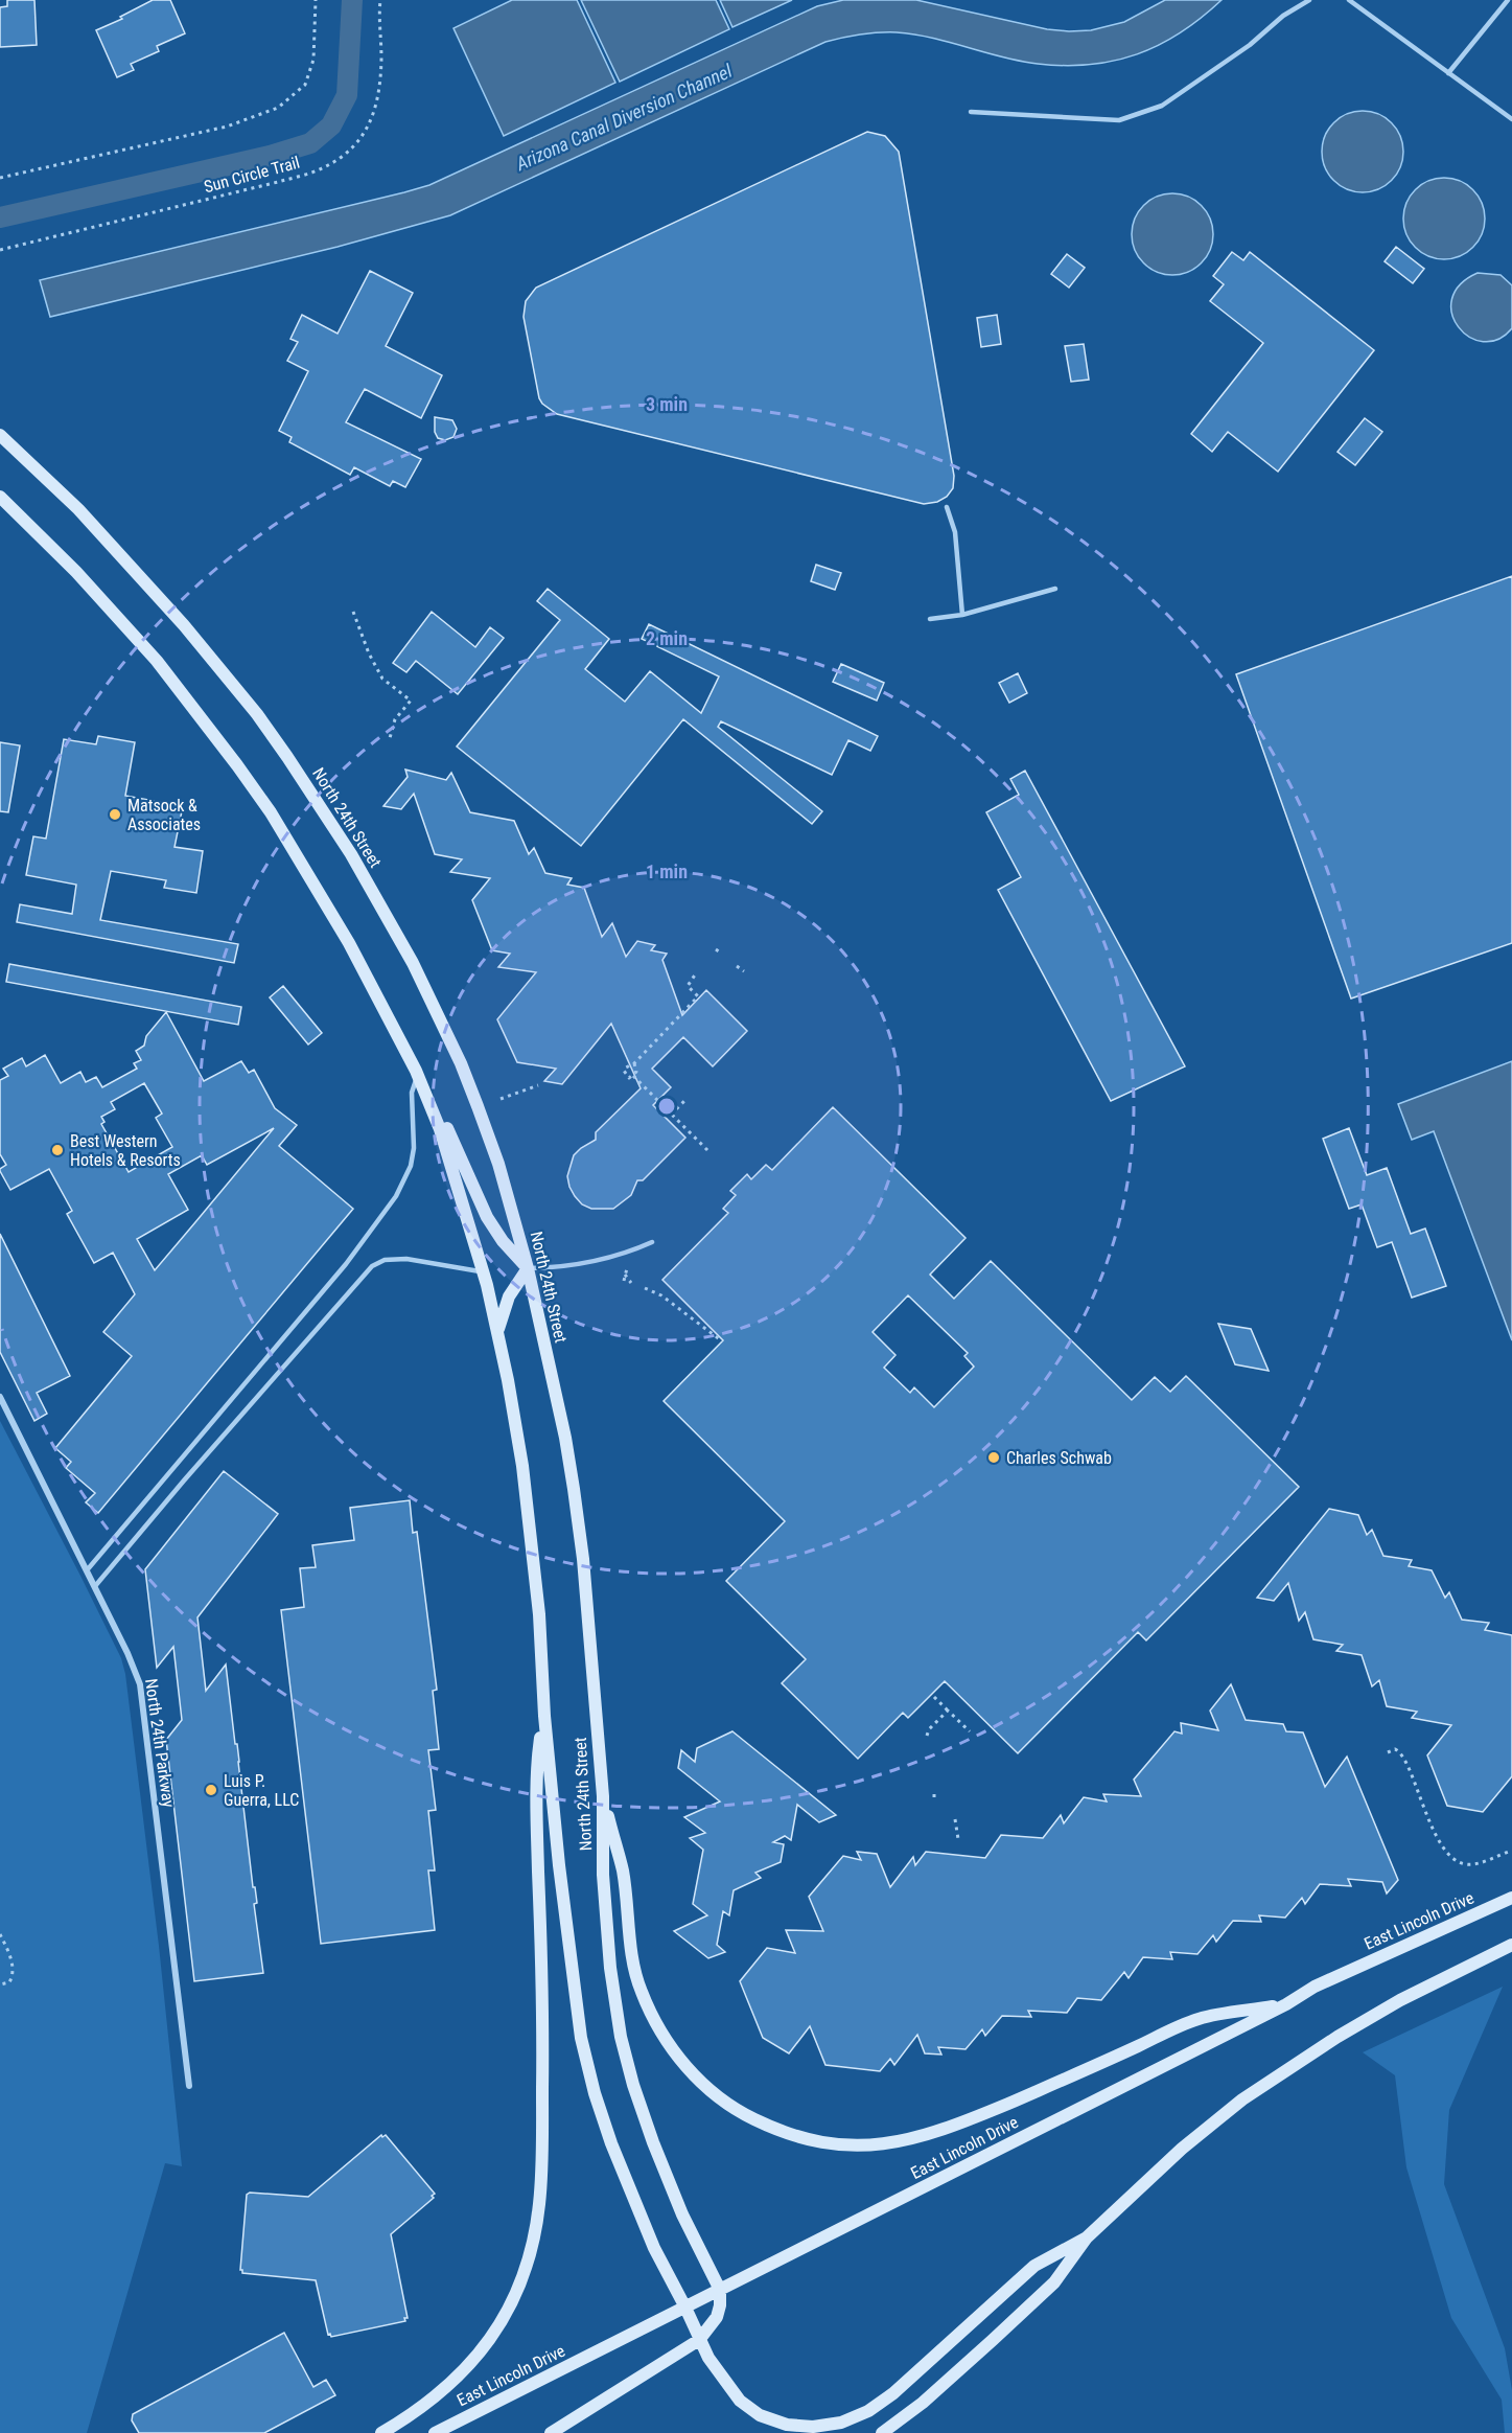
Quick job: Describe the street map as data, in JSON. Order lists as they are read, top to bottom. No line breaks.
{"streets":{"main road":["North 24th Street","East Lincoln Drive"],"street":["North 24th Parkway"],"path":["Sun Circle Trail"]},"crossings":[["North 24th Street","East Lincoln Drive"]],"water":["Arizona Canal Diversion Channel"],"places":["Matsock & Associates","Best Western Hotels & Resorts","Charles Schwab","Luis P. Guerra, LLC"],"rings":["3 min","2 min","1 min"]}
